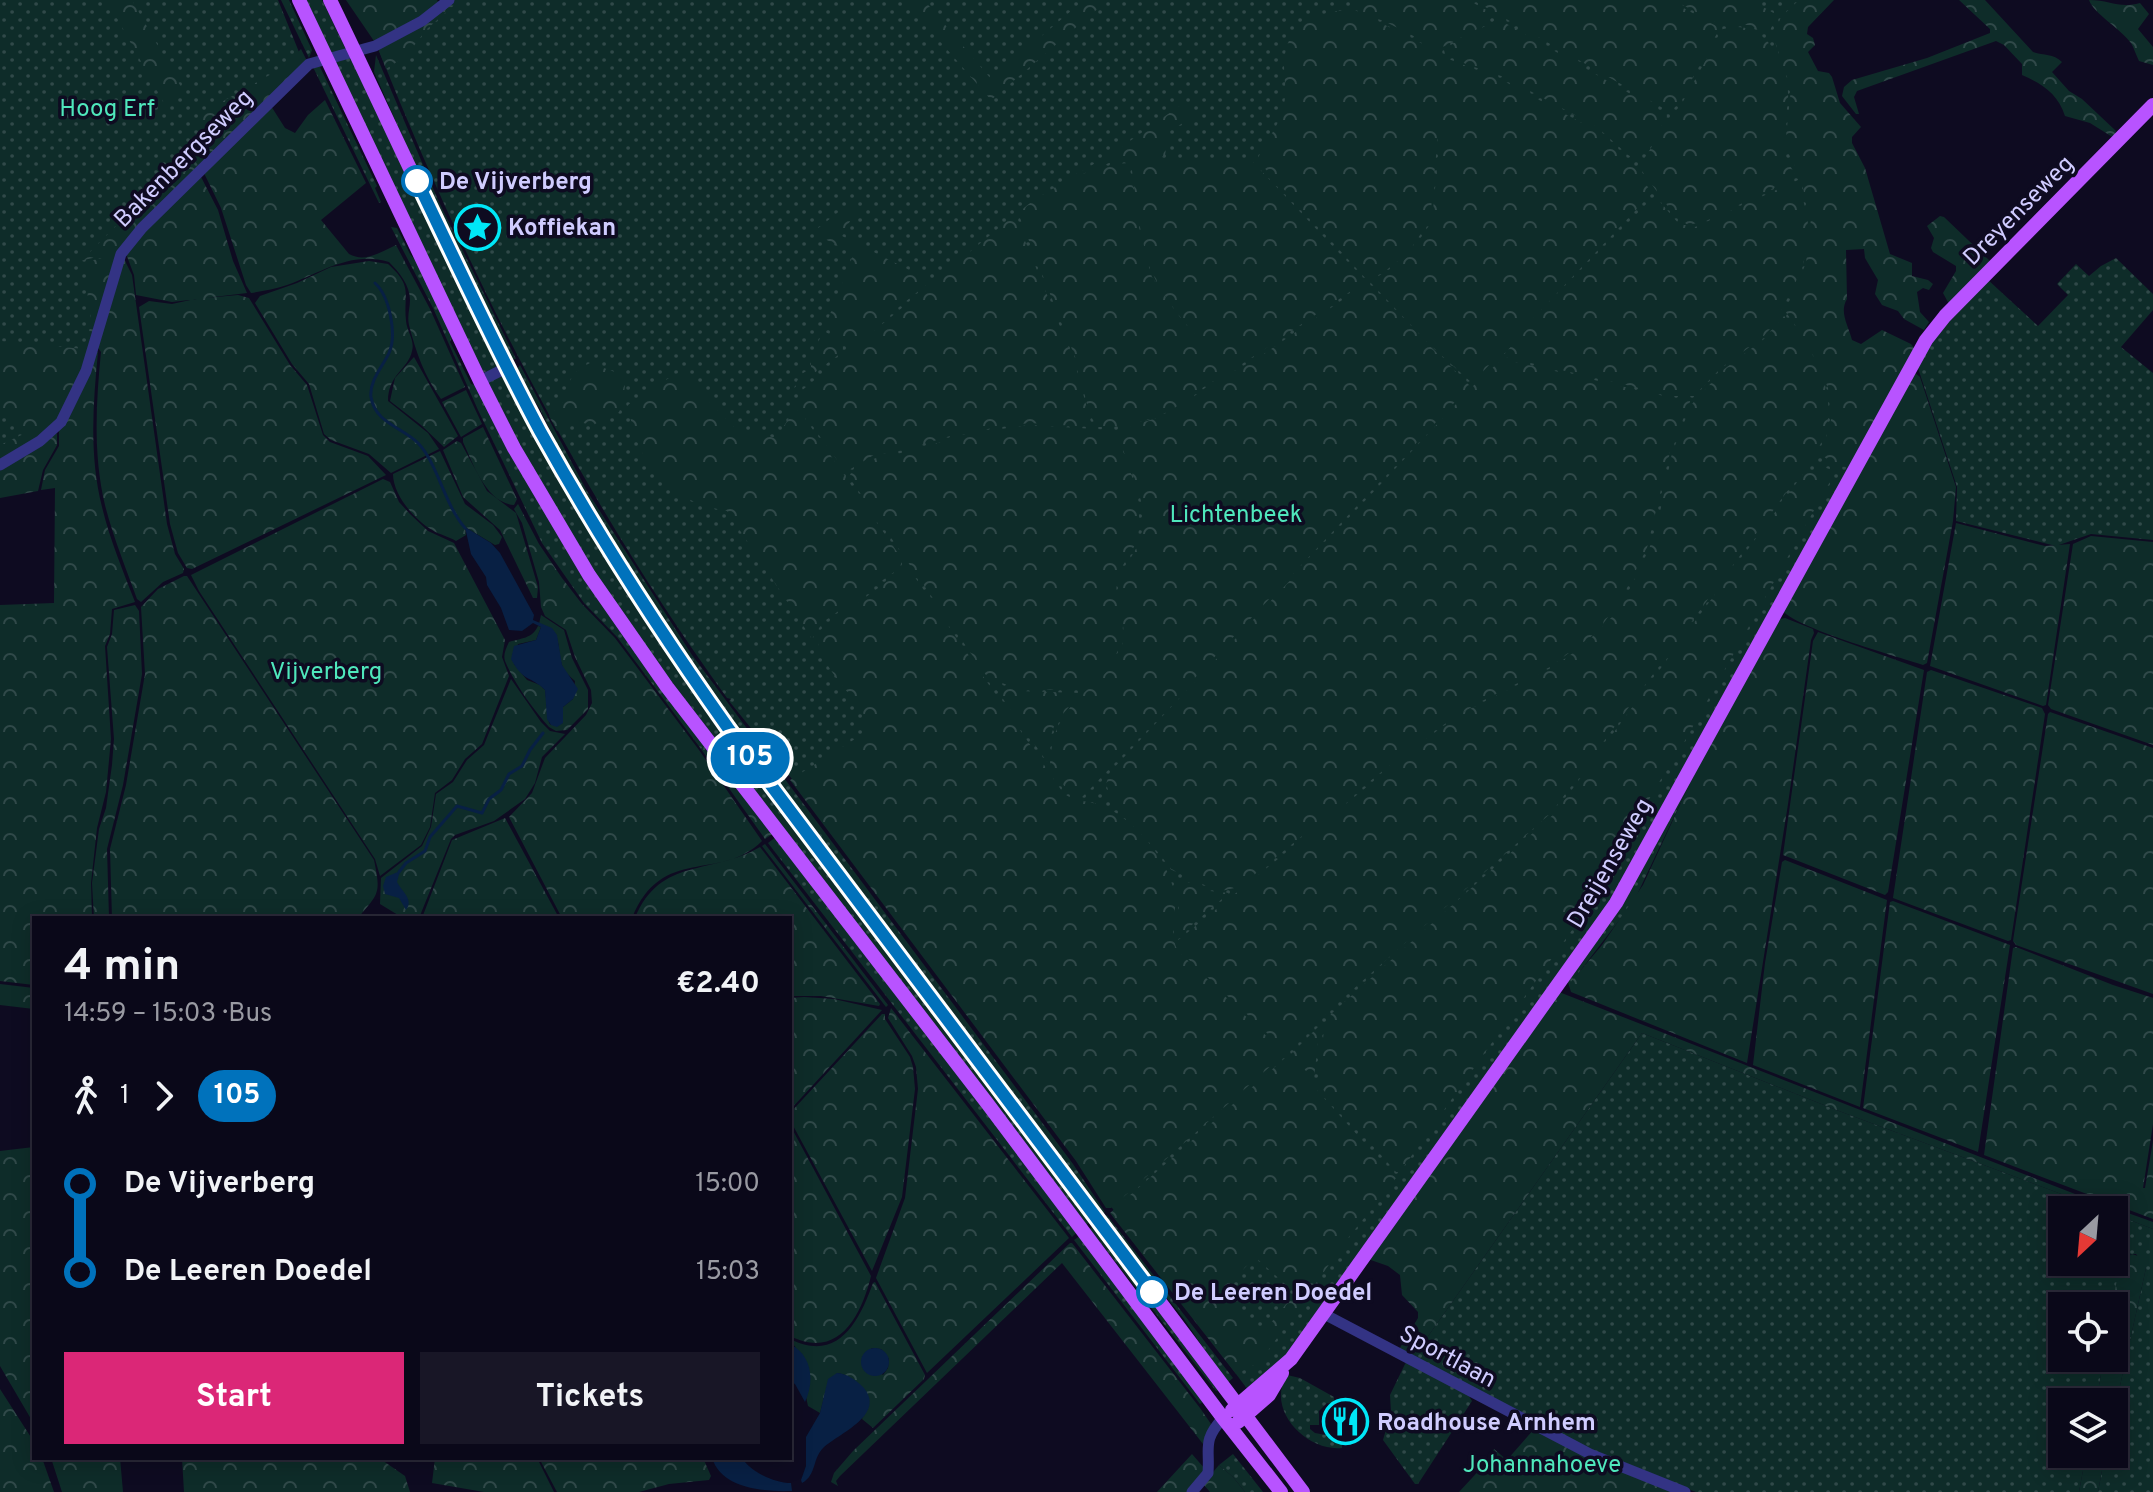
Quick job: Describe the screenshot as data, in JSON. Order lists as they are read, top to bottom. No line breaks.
{"streets":{"main road":["Dreyenseweg","Dreijenseweg"],"street":["Bakenbergseweg","Sportlaan"]},"crossings":[["Dreyenseweg","Dreijenseweg"],["Dreijenseweg","Sportlaan"]],"parks":["Hoog Erf","Lichtenbeek","Vijverberg","Johannahoeve"],"places":{"other":["De Vijverberg","De Leeren Doedel"],"place":["Koffiekan"],"restaurant":["Roadhouse Arnhem"]},"lines":["bus line 105"],"north":"bottom left","page":{"on_map":"105","heading":["4 min","14:59 – 15:03 · Bus","€2.40"],"legs":["1","105"],"list":[{"name":"De Vijverberg","value":"15:00"},{"name":"De Leeren Doedel","value":"15:03"}],"buttons":["Start","Tickets"]}}
